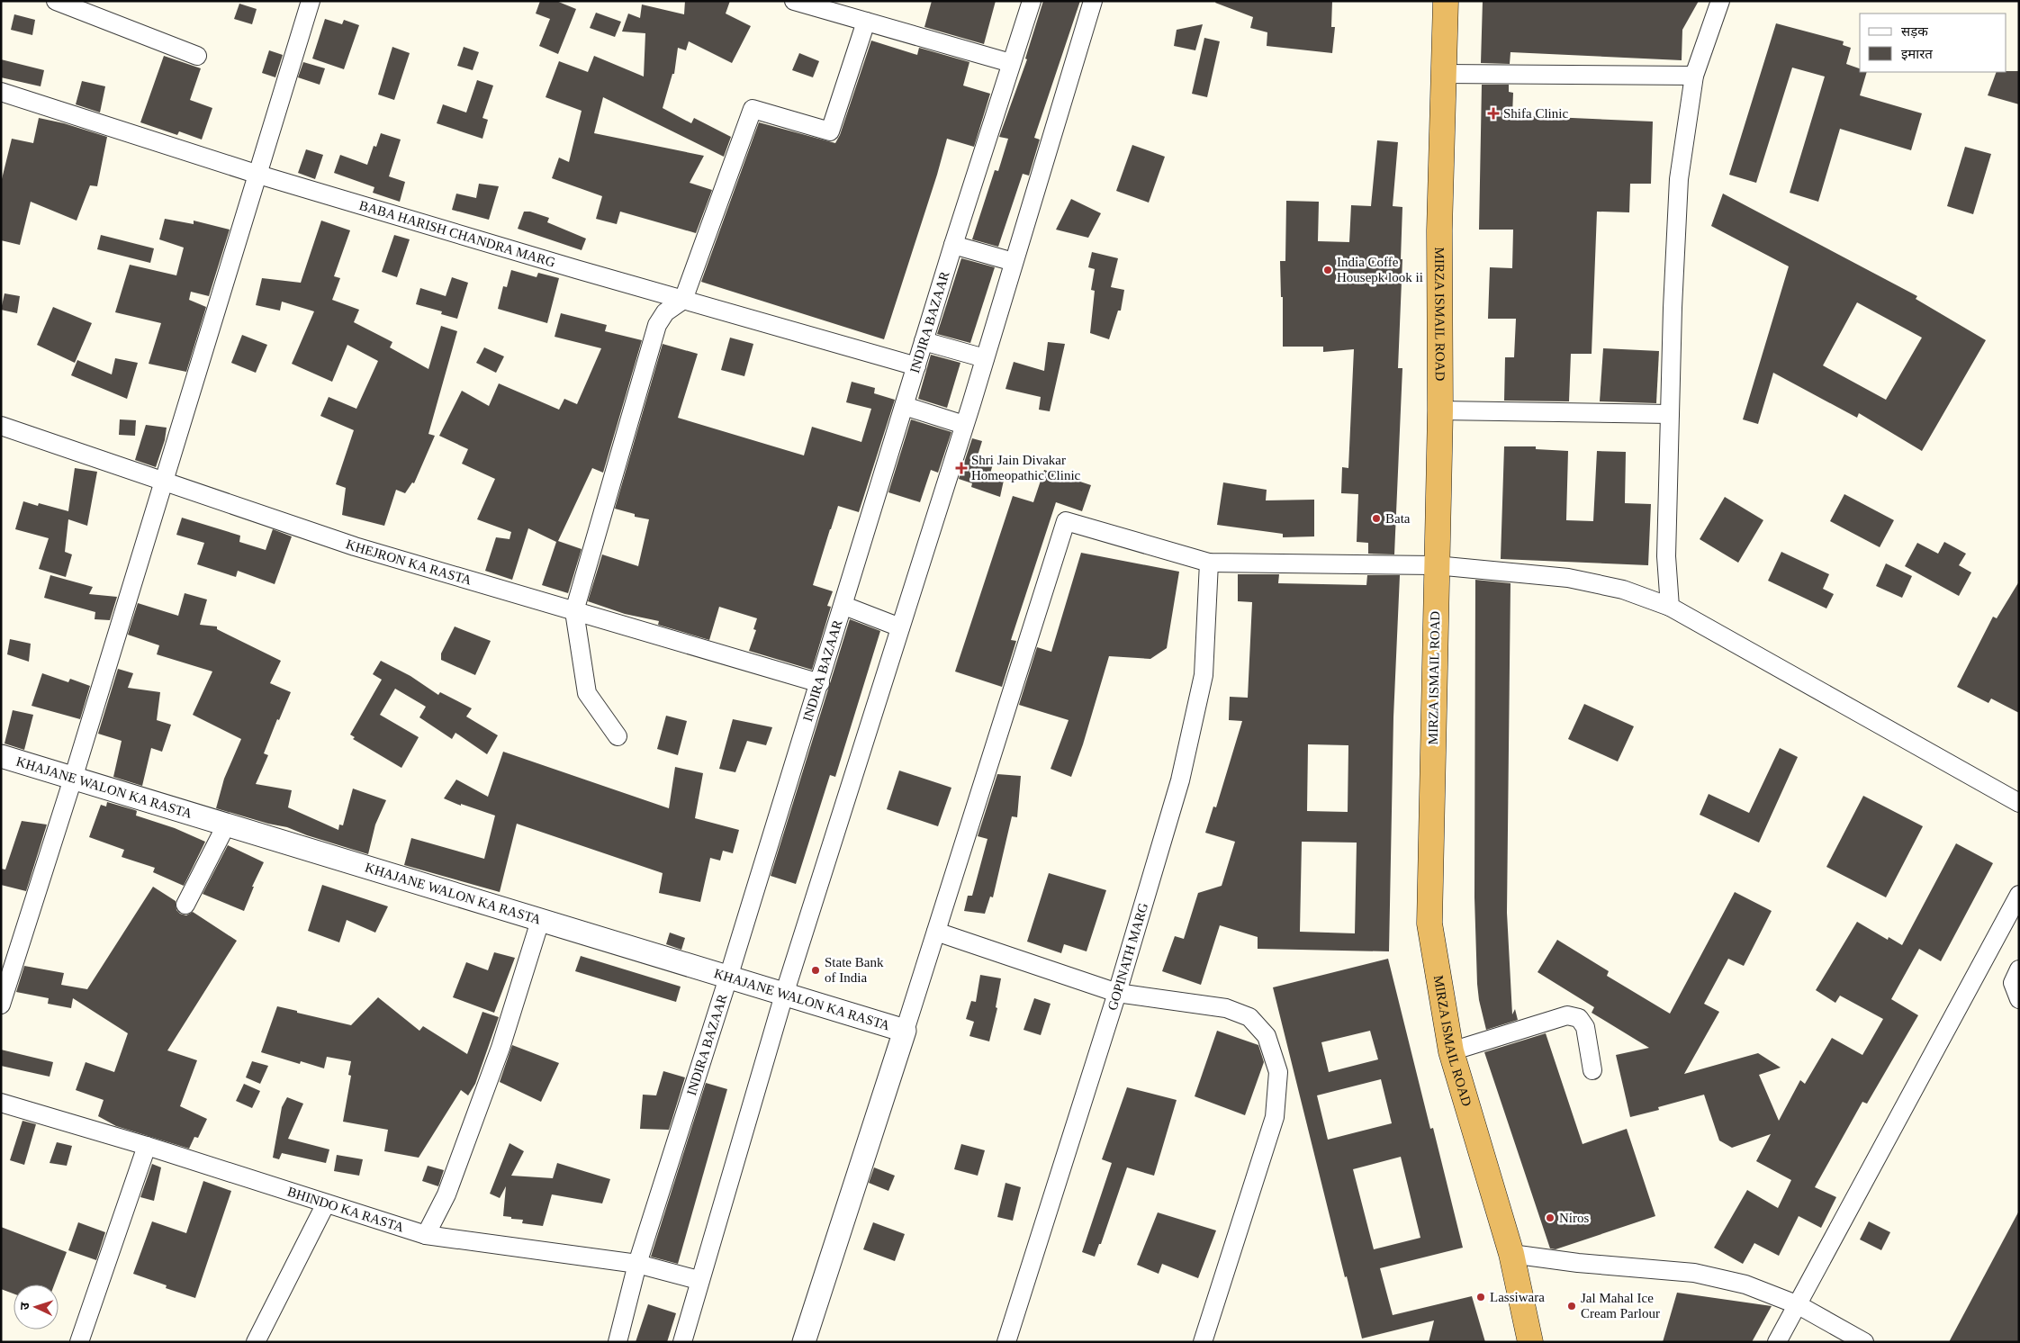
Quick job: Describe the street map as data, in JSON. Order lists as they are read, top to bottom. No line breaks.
{"streets":{"highway":["MIRZA ISMAIL ROAD"],"street":["BABA HARISH CHANDRA MARG","INDIRA BAZAAR","KHEJRON KA RASTA","KHAJANE WALON KA RASTA","GOPINATH MARG","BHINDO KA RASTA"]},"crossings":[["BABA HARISH CHANDRA MARG","INDIRA BAZAAR"],["INDIRA BAZAAR","KHEJRON KA RASTA"],["INDIRA BAZAAR","KHAJANE WALON KA RASTA"],["INDIRA BAZAAR","BHINDO KA RASTA"]],"places":{"health":["Shifa Clinic","Shri Jain Divakar Homeopathic Clinic"],"other":["India Coffe Housepk look ii","Bata","State Bank of India","Niros","Lassiwara","Jal Mahal Ice Cream Parlour"]},"legend":["सड़क","इमारत"],"north":"left"}
